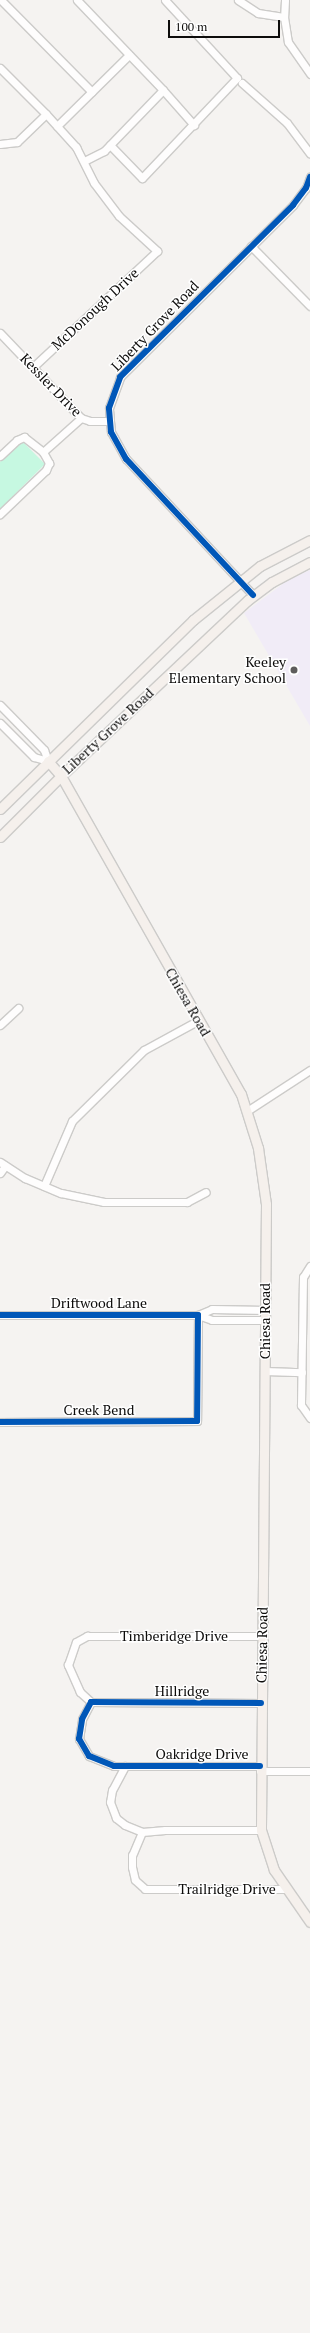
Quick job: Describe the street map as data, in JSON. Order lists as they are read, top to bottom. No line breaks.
{"streets":{"main road":["Liberty Grove Road","Chiesa Road"],"street":["McDonough Drive","Kessler Drive","Driftwood Lane","Creek Bend","Timberidge Drive","Hillridge","Oakridge Drive","Trailridge Drive"]},"crossings":[["McDonough Drive","Kessler Drive"],["Liberty Grove Road","Kessler Drive"],["Liberty Grove Road","Chiesa Road"],["Chiesa Road","Driftwood Lane"],["Chiesa Road","Timberidge Drive"],["Chiesa Road","Hillridge"],["Chiesa Road","Oakridge Drive"],["Chiesa Road","Trailridge Drive"],["Driftwood Lane","Creek Bend"],["Timberidge Drive","Hillridge"],["Timberidge Drive","Oakridge Drive"],["Hillridge","Oakridge Drive"]],"places":["Keeley Elementary School"],"scale_bar":"100 m"}
